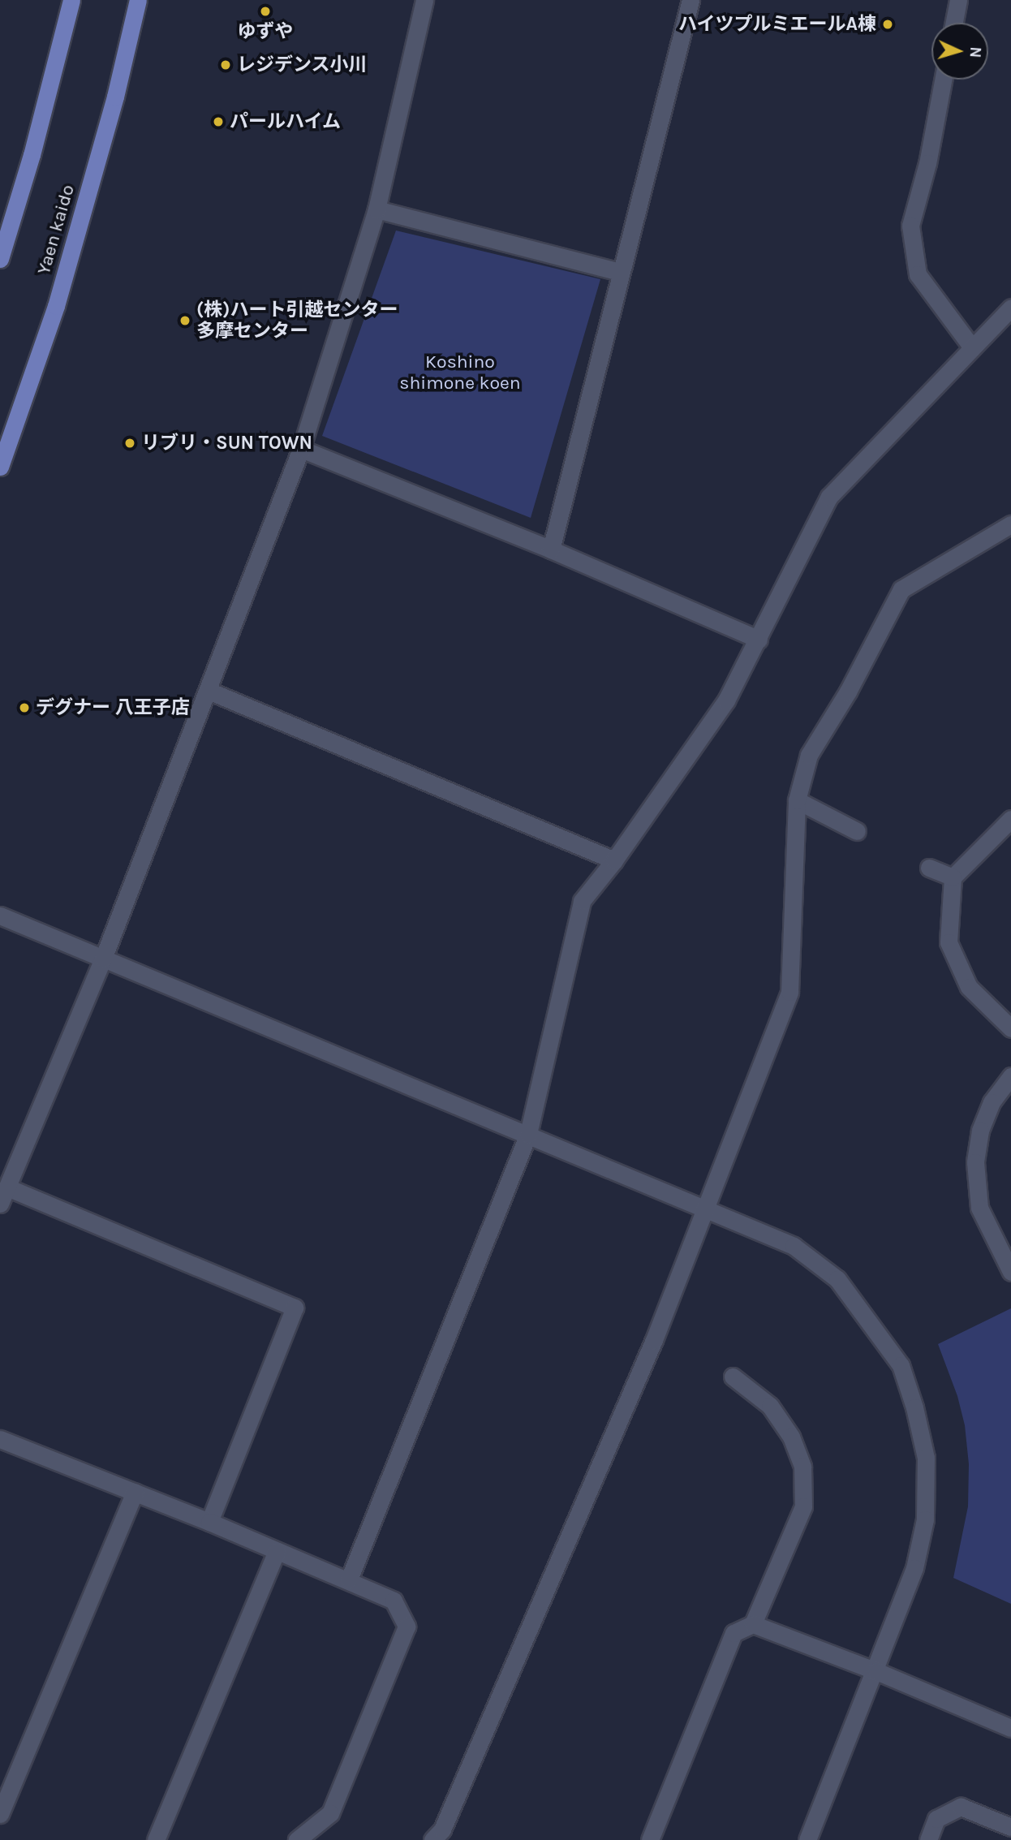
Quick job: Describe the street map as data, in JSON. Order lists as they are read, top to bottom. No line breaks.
{"streets":{"main road":["Yaen kaido"]},"parks":["Koshino shimone koen"],"places":["ゆずや","ハイツプルミエールA棟","レジデンス小川","パールハイム","(株)ハート引越センター 多摩センター","リブリ・SUN TOWN","デグナー 八王子店"],"north":"right"}
